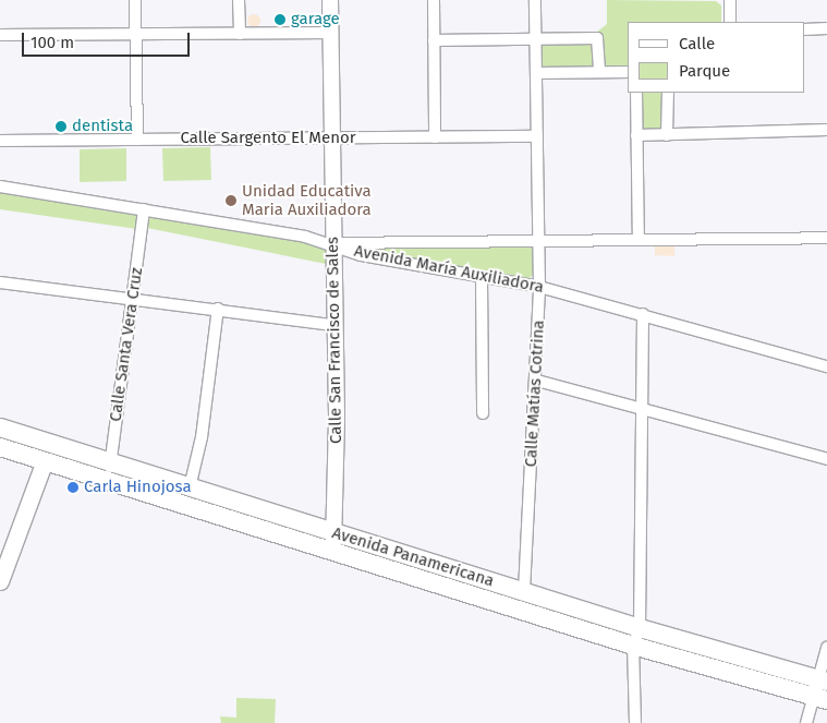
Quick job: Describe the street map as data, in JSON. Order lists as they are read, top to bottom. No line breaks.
{"streets":{"main road":["Avenida Panamericana"],"street":["Calle Sargento El Menor","Avenida María Auxiliadora","Calle San Francisco de Sales","Calle Santa Vera Cruz","Calle Matías Cotrina"]},"crossings":[["Calle Sargento El Menor","Calle San Francisco de Sales"],["Calle Sargento El Menor","Calle Matías Cotrina"],["Avenida María Auxiliadora","Calle San Francisco de Sales"],["Avenida María Auxiliadora","Calle Santa Vera Cruz"],["Avenida María Auxiliadora","Calle Matías Cotrina"],["Calle San Francisco de Sales","Avenida Panamericana"],["Calle Santa Vera Cruz","Avenida Panamericana"],["Calle Matías Cotrina","Avenida Panamericana"]],"places":["garage","dentista","Unidad Educativa Maria Auxiliadora","Carla Hinojosa"],"legend":["Calle","Parque"],"scale_bar":"100 m"}
